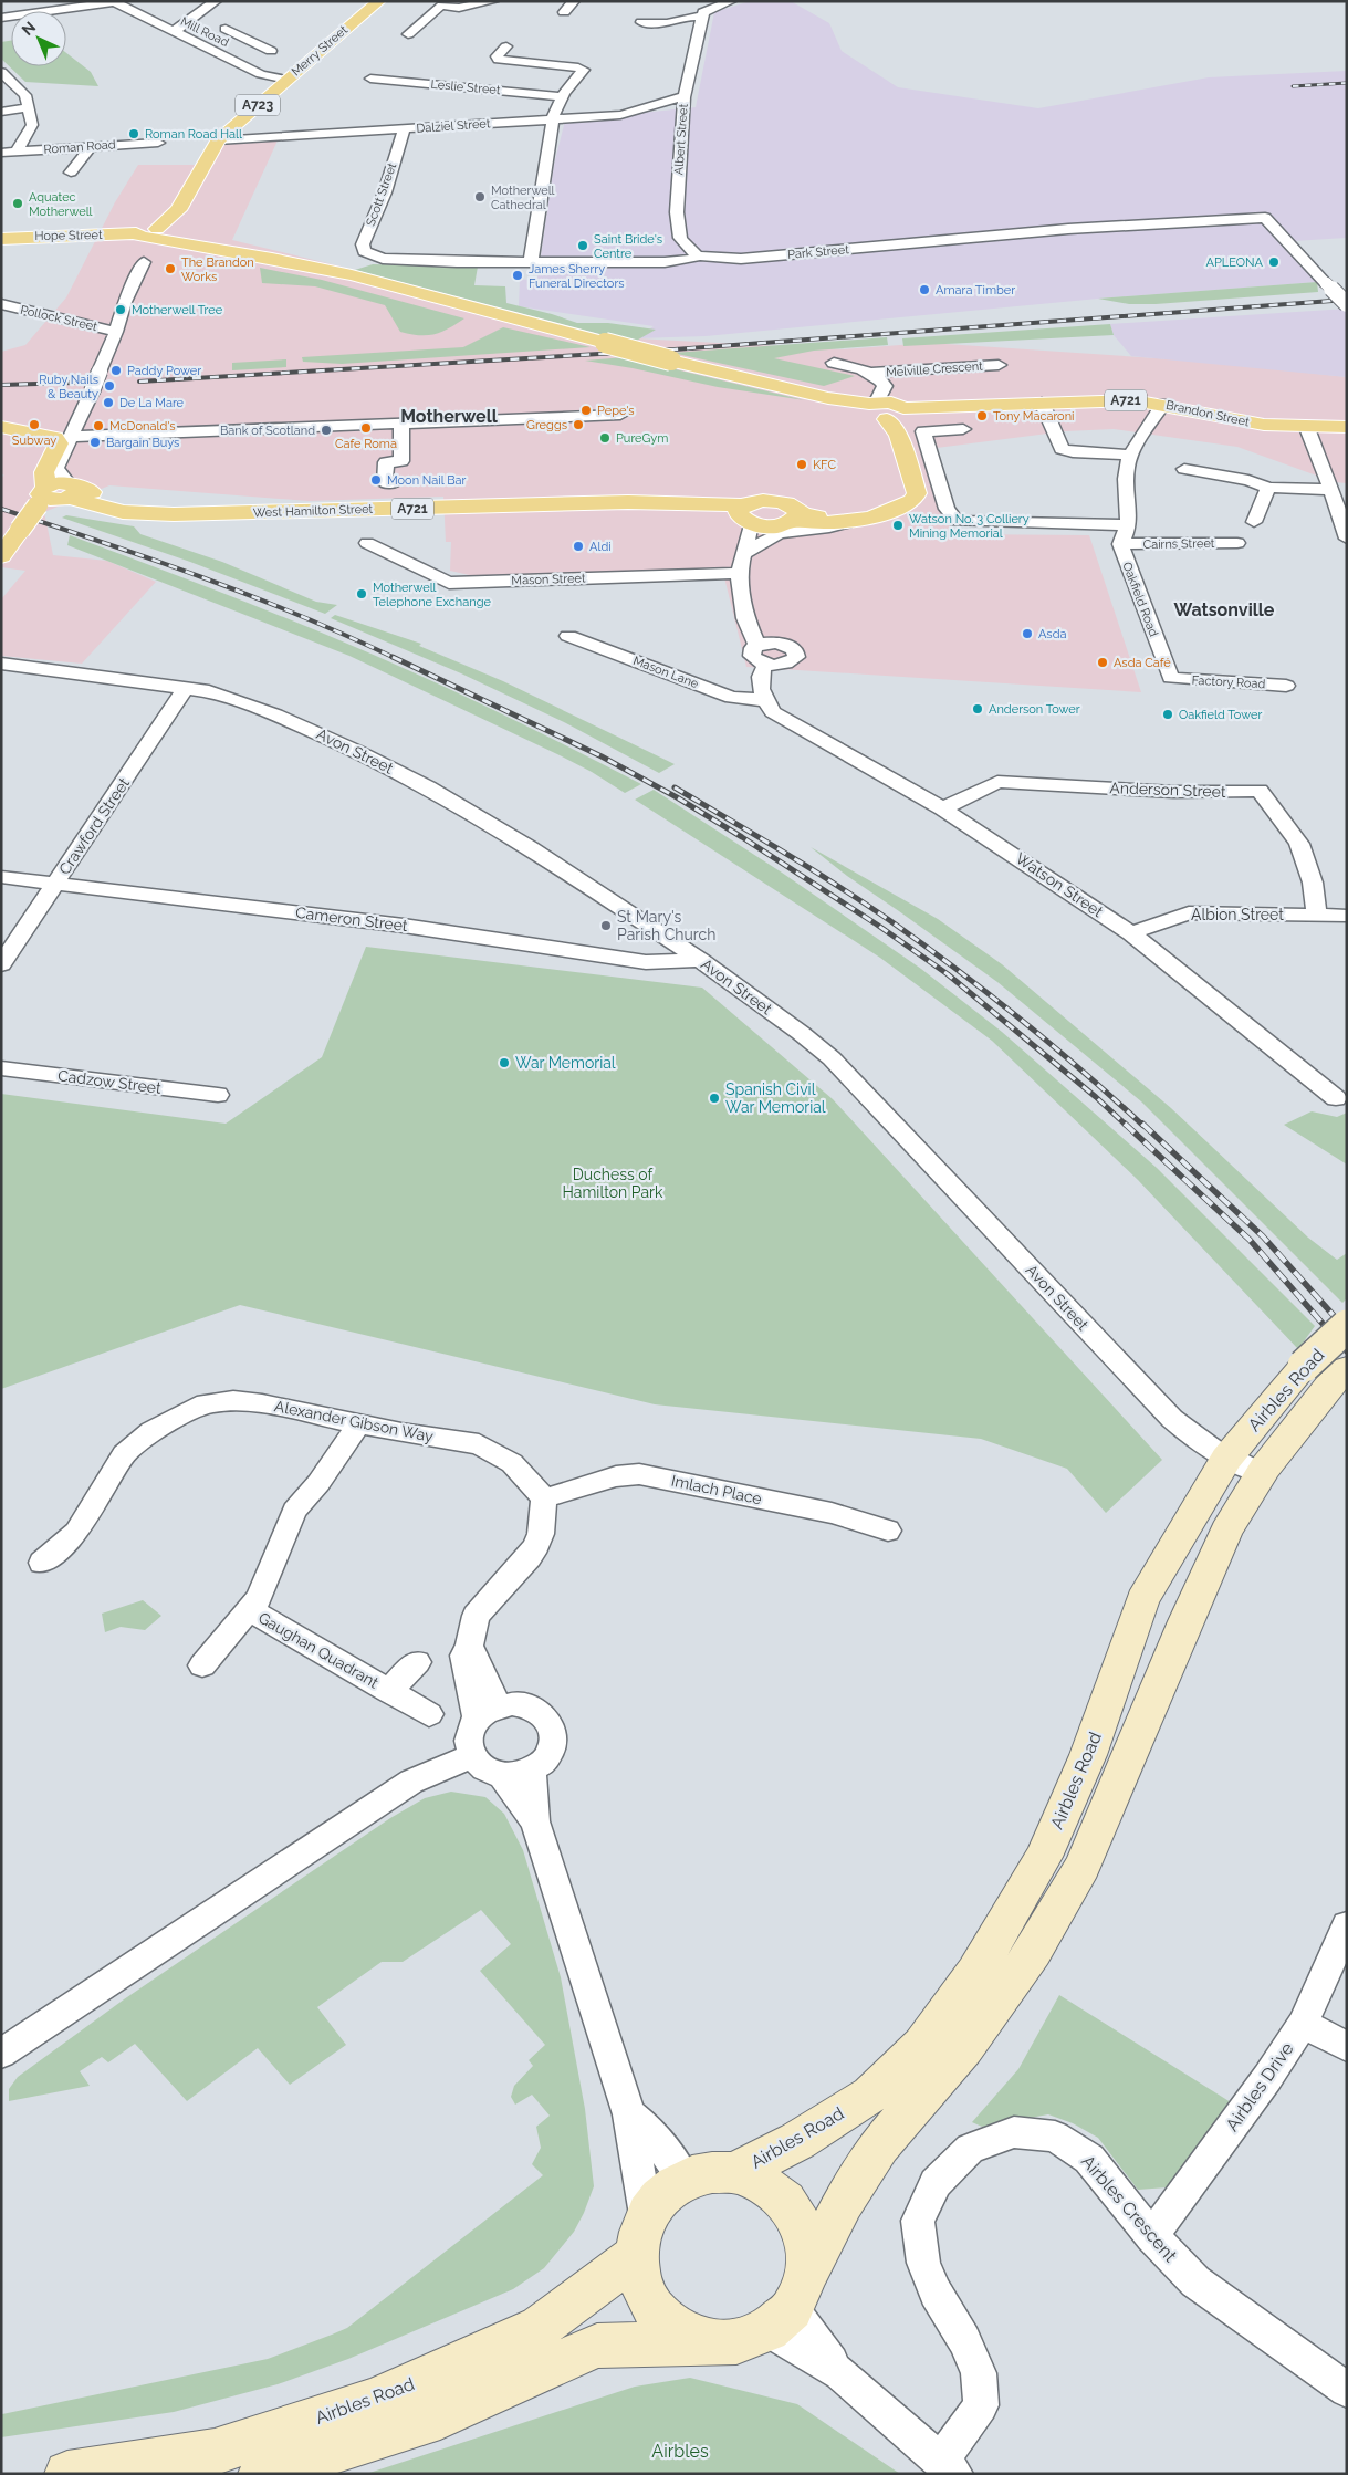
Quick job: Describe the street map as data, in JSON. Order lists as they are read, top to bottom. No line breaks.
{"streets":{"main road":["Merry Street","A723","Hope Street","A721","Brandon Street","West Hamilton Street","Airbles Road"],"street":["Mill Road","Leslie Street","Dalziel Street","Albert Street","Roman Road","Scott Street","Park Street","Pollock Street","Melville Crescent","Cairns Street","Mason Street","Oakfield Road","Mason Lane","Factory Road","Avon Street","Anderson Street","Crawford Street","Watson Street","Albion Street","Cameron Street","Cadzow Street","Alexander Gibson Way","Imlach Place","Gaughan Quadrant","Airbles Drive","Airbles Crescent"]},"crossings":[["Mill Road","Merry Street"],["Merry Street","Dalziel Street"],["Merry Street","Hope Street"],["Merry Street","A721"],["Dalziel Street","Albert Street"],["Dalziel Street","Scott Street"],["Albert Street","Park Street"],["Scott Street","Park Street"],["Hope Street","A721"],["A721","Brandon Street"],["A721","West Hamilton Street"],["Cairns Street","Oakfield Road"],["Oakfield Road","Factory Road"],["Mason Lane","Watson Street"],["Avon Street","Crawford Street"],["Avon Street","Cameron Street"],["Avon Street","Airbles Road"],["Anderson Street","Watson Street"],["Anderson Street","Albion Street"],["Crawford Street","Cameron Street"],["Watson Street","Albion Street"],["Alexander Gibson Way","Imlach Place"],["Airbles Drive","Airbles Crescent"]],"districts":["Motherwell","Watsonville"],"parks":["Duchess of Hamilton Park","Airbles"],"places":["Roman Road Hall","Motherwell Cathedral","Aquatec Motherwell","Saint Bride's Centre","APLEONA","The Brandon Works","James Sherry Funeral Directors","Amara Timber","Motherwell Tree","Paddy Power","Ruby Nails & Beauty","De La Mare","Pepe's","Tony Macaroni","Subway","Greggs","McDonald's","Cafe Roma","Bank of Scotland","PureGym","Bargain Buys","KFC","Moon Nail Bar","Watson No. 3 Colliery Mining Memorial","Aldi","Motherwell Telephone Exchange","Asda","Asda Café","Anderson Tower","Oakfield Tower","St Mary's Parish Church","War Memorial","Spanish Civil War Memorial"],"north":"top left"}
